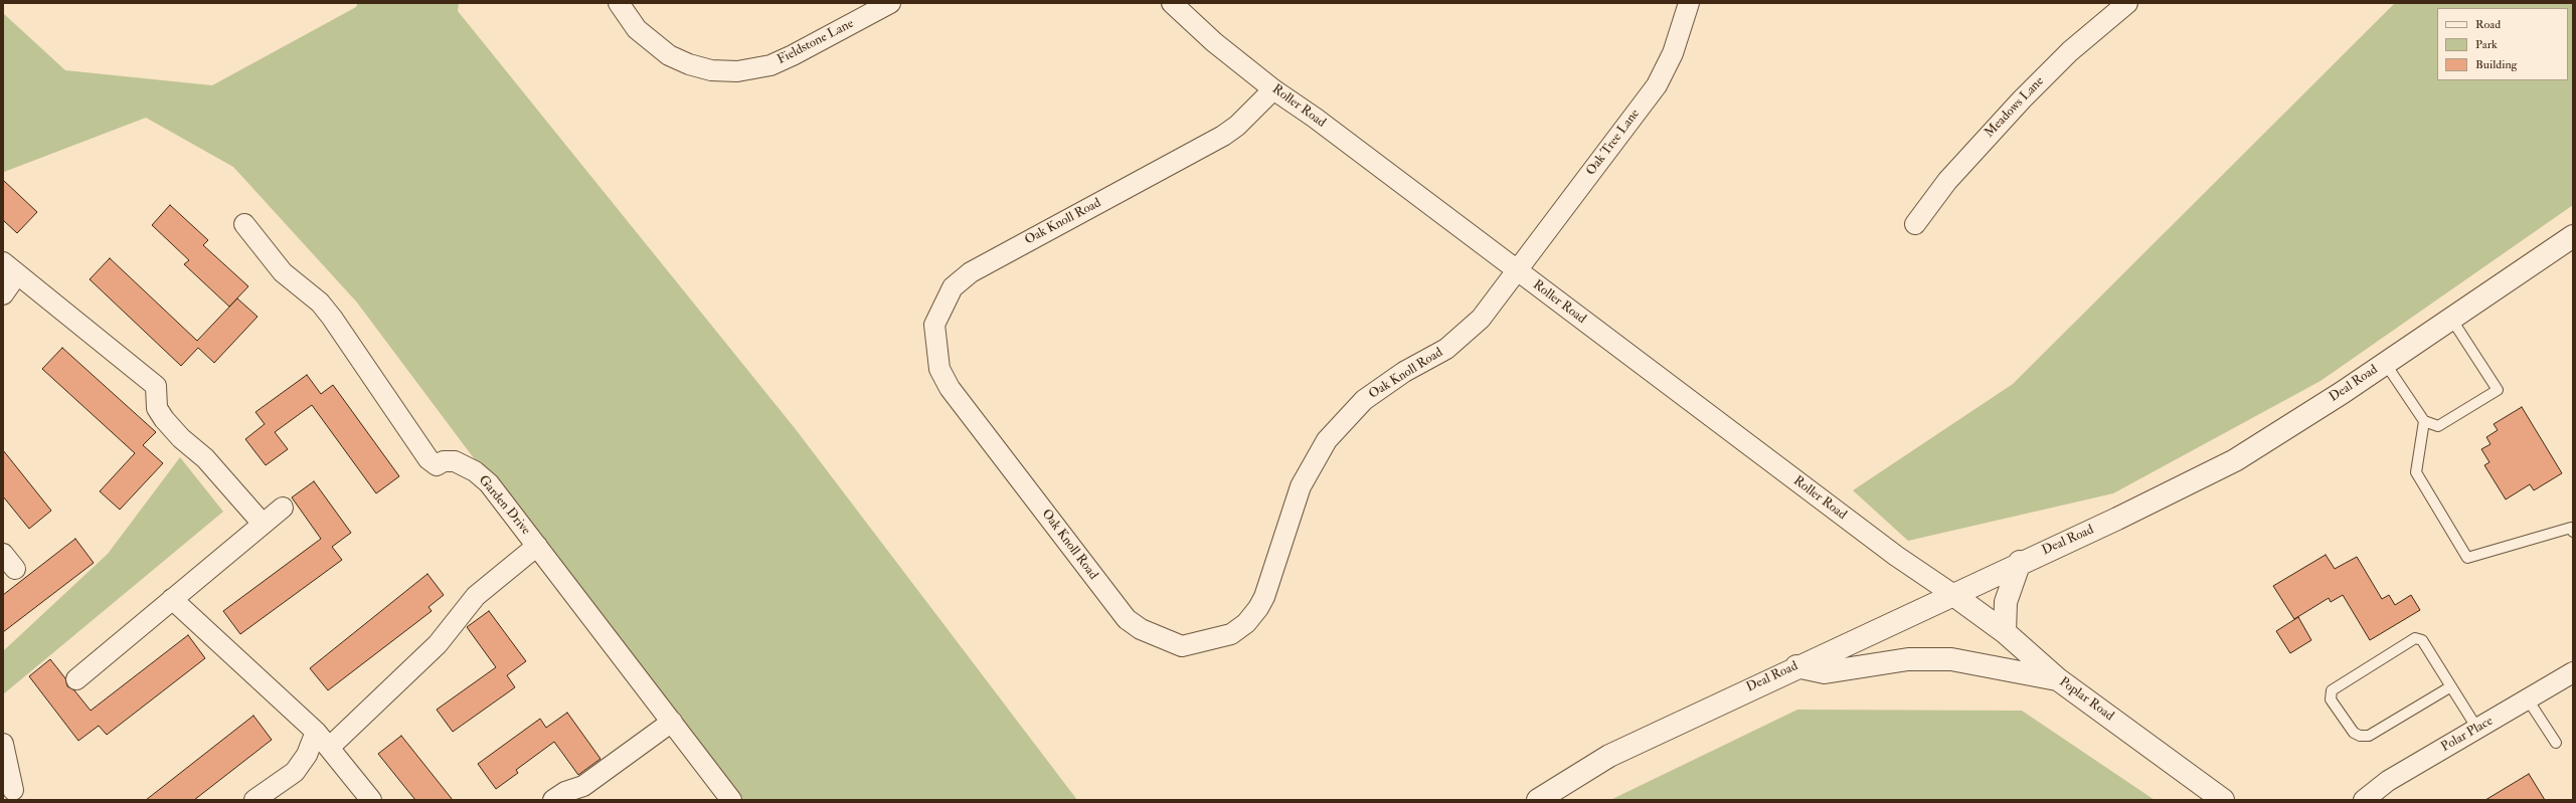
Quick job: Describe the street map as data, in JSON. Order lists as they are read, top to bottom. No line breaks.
{"streets":{"street":["Fieldstone Lane","Roller Road","Meadows Lane","Oak Tree Lane","Oak Knoll Road","Deal Road","Garden Drive","Poplar Road","Polar Place"]},"crossings":[["Roller Road","Oak Tree Lane"],["Roller Road","Oak Knoll Road"],["Roller Road","Deal Road"],["Roller Road","Poplar Road"],["Oak Tree Lane","Oak Knoll Road"],["Deal Road","Poplar Road"]],"legend":["Road","Park","Building"]}
